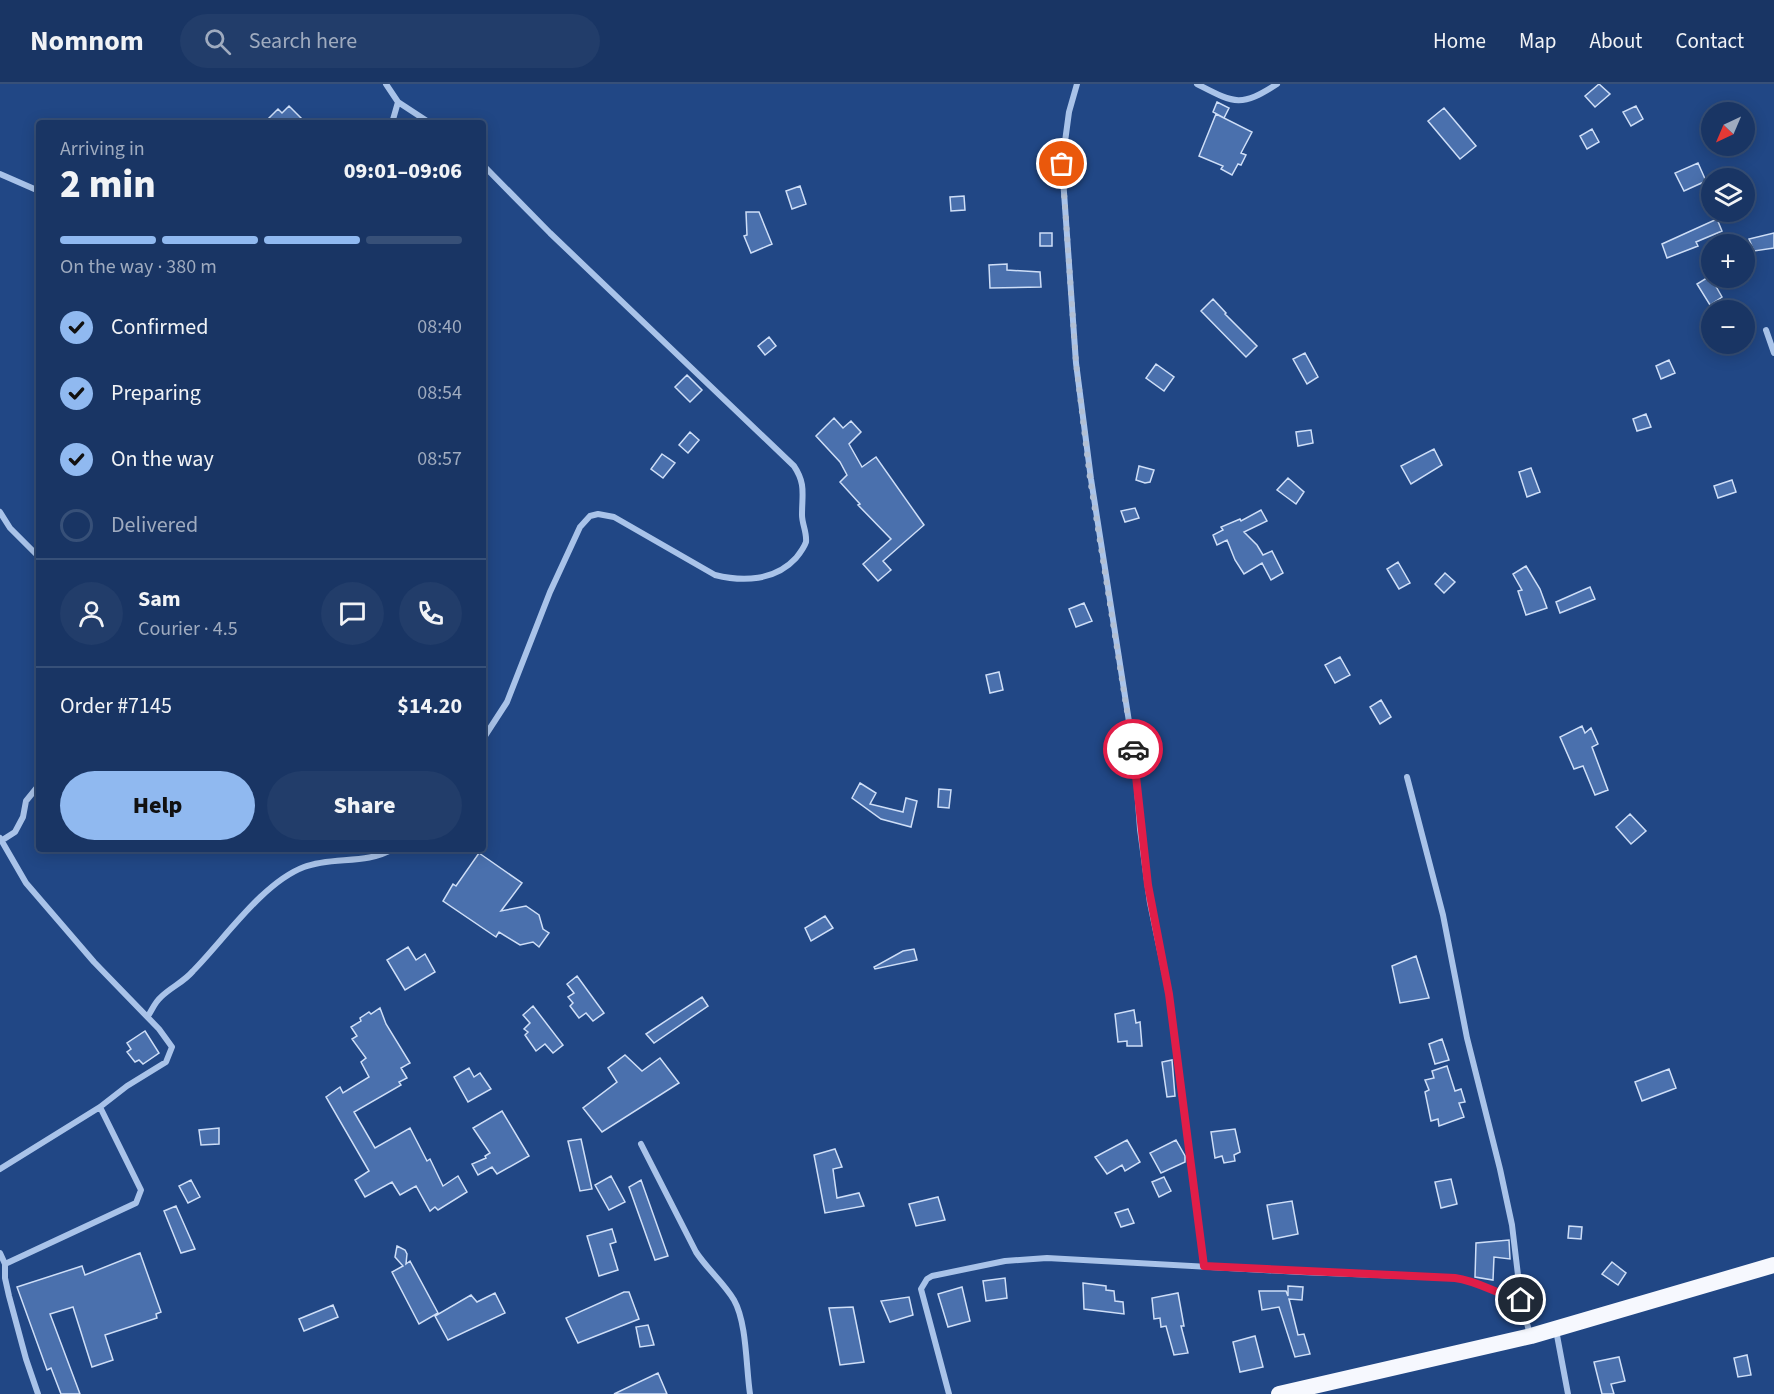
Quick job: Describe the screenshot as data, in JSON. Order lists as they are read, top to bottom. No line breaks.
{"north":"bottom left","page":{"header":"Nomnom","search":"Search here","nav":["Home","Map","About","Contact"],"map_buttons":["+","−"],"heading":["2 min","Arriving in","09:01–09:06"],"panel":["Sam","Courier · 4.5","Order #7145","$14.20"],"bar":"On the way · 380 m","list":[["Confirmed","08:40"],["Preparing","08:54"],["On the way","08:57"],"Delivered"],"buttons":["Help","Share"]}}
